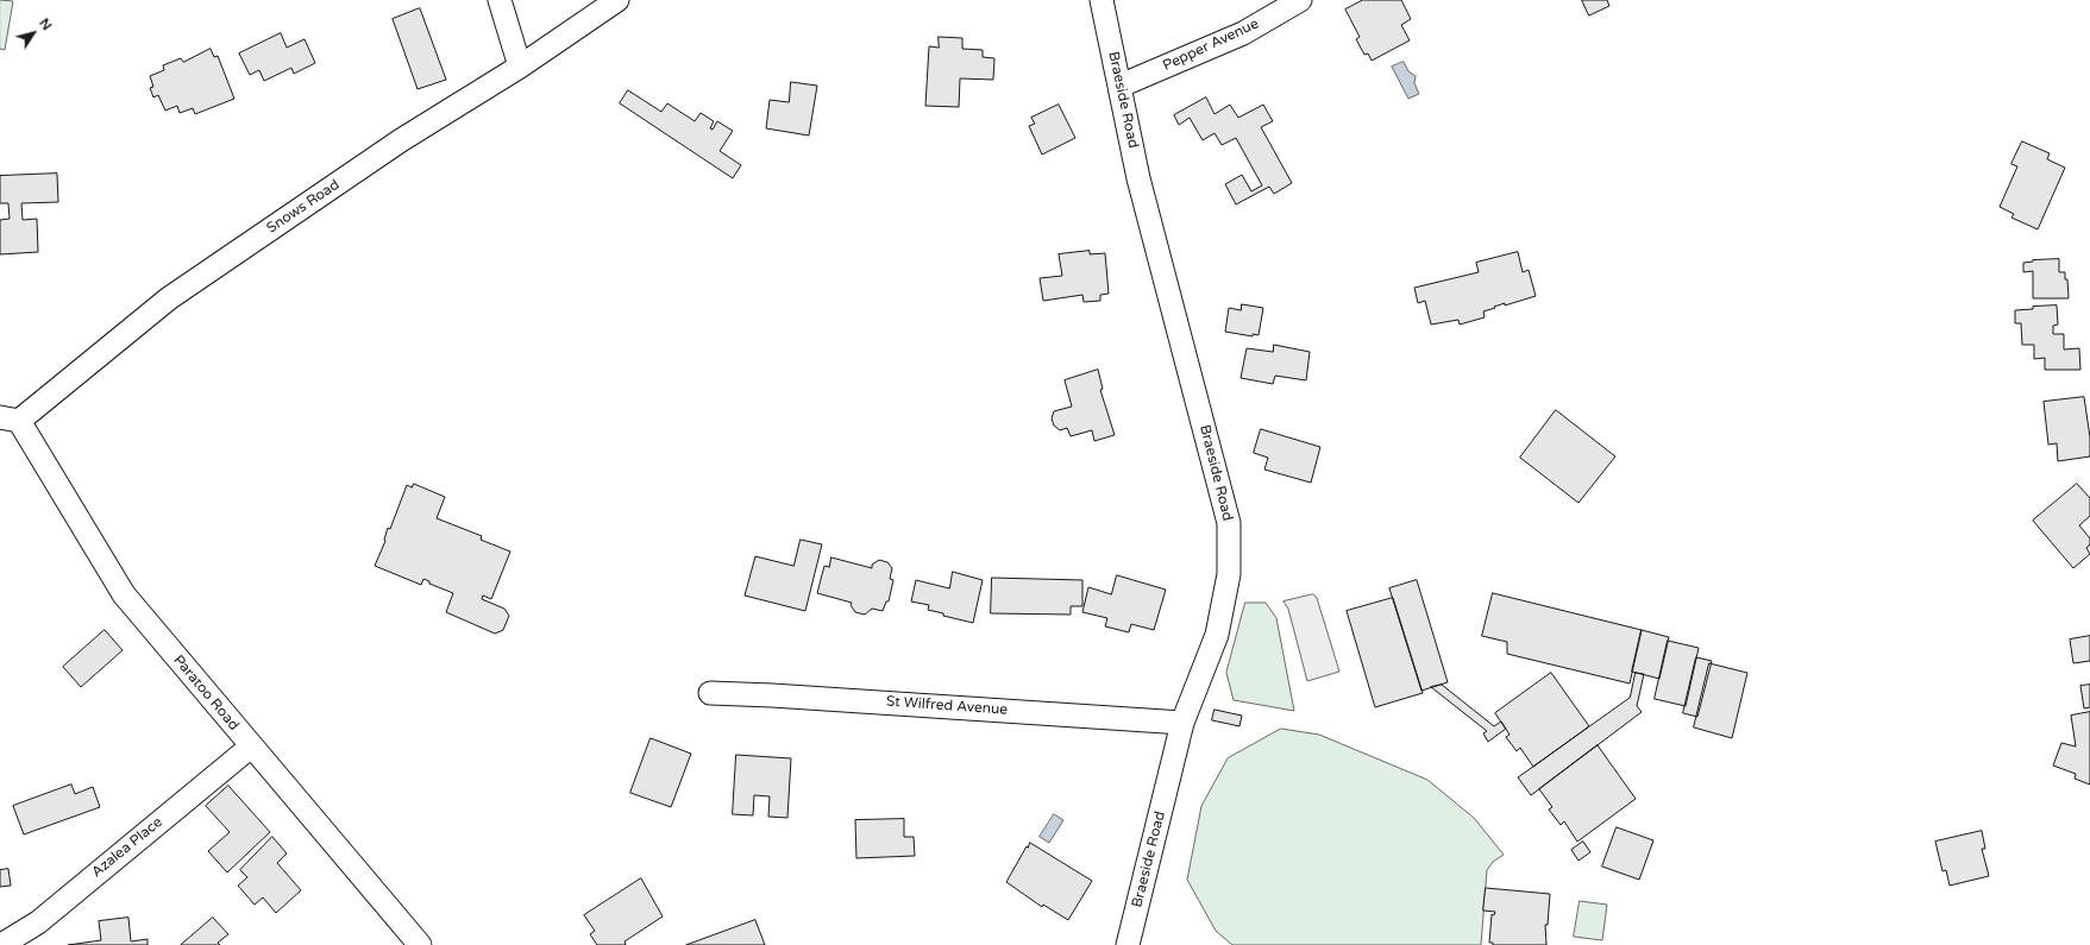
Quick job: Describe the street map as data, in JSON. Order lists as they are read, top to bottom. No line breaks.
{"streets":{"street":["Pepper Avenue","Braeside Road","Snows Road","Paratoo Road","St Wilfred Avenue","Azalea Place"]},"crossings":[["Pepper Avenue","Braeside Road"],["Braeside Road","St Wilfred Avenue"],["Snows Road","Paratoo Road"],["Paratoo Road","Azalea Place"]],"north":"top right"}
